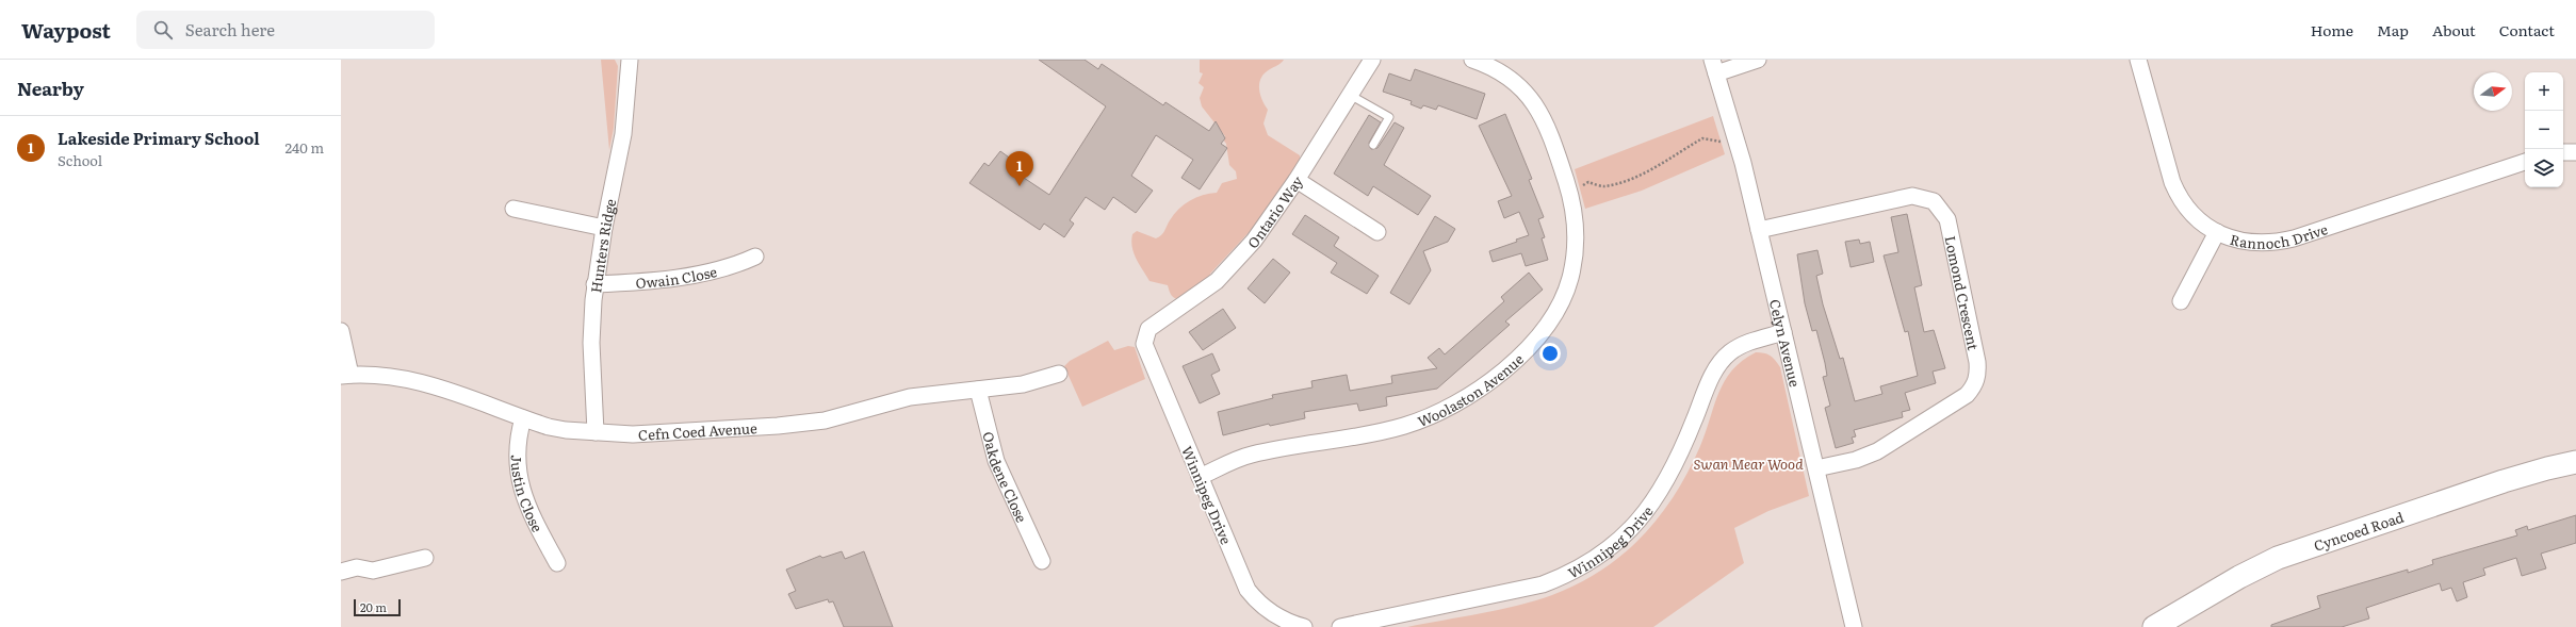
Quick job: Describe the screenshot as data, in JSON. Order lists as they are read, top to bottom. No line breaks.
{"streets":{"street":["Ontario Way","Rannoch Drive","Hunters Ridge","Owain Close","Lomond Crescent","Celyn Avenue","Woolaston Avenue","Cefn Coed Avenue","Oakdene Close","Justin Close","Winnipeg Drive","Cyncoed Road"]},"crossings":[["Ontario Way","Winnipeg Drive"],["Hunters Ridge","Owain Close"],["Hunters Ridge","Cefn Coed Avenue"],["Lomond Crescent","Celyn Avenue"],["Celyn Avenue","Winnipeg Drive"],["Woolaston Avenue","Winnipeg Drive"],["Cefn Coed Avenue","Oakdene Close"],["Cefn Coed Avenue","Justin Close"]],"parks":["Swan Mear Wood"],"scale_bar":"20 m","north":"right","page":{"header":"Waypost","search":"Search here","nav":["Home","Map","About","Contact"],"heading":"Nearby","map_buttons":["+","−"],"list":[{"mark":"1","name":"Lakeside Primary School","note":"School","value":"240 m"}],"pins":"1","scale":"20 m"}}
